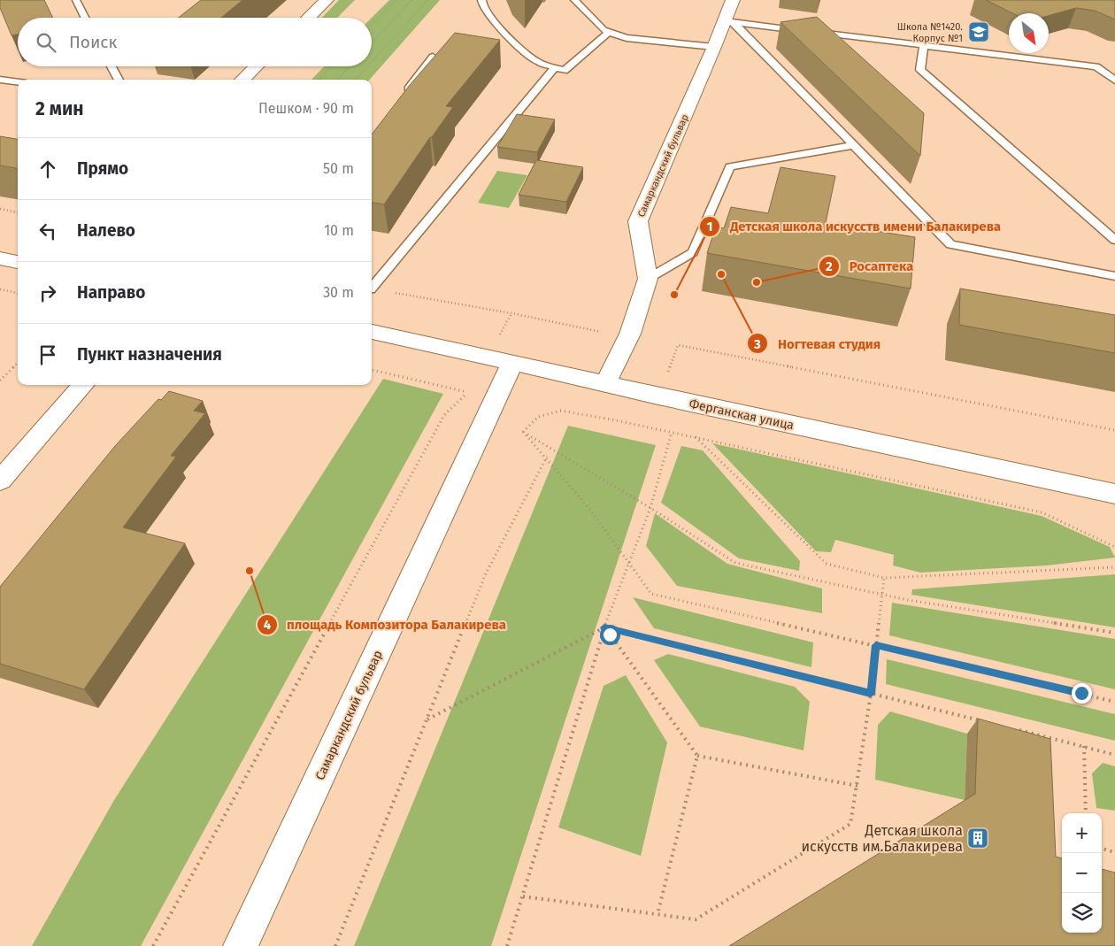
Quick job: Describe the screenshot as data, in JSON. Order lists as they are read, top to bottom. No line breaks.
{"streets":{"street":["Самаркандский бульвар","Ферганская улица"]},"crossings":[["Самаркандский бульвар","Ферганская улица"]],"places":{"school or university":["Школа №1420. Корпус №1"],"other":["Ногтевая студия","Росаптека","Детская школа искусств имени Балакирева","площадь Композитора Балакирева"],"building":["Детская школа искусств им.Балакирева"]},"north":"bottom right","page":{"search":"Поиск","heading":["2 мин","Пешком · 90 m"],"list":[["Прямо","50 m"],["Налево","10 m"],["Направо","30 m"],"Пункт назначения"],"map_buttons":["+","−"]}}
